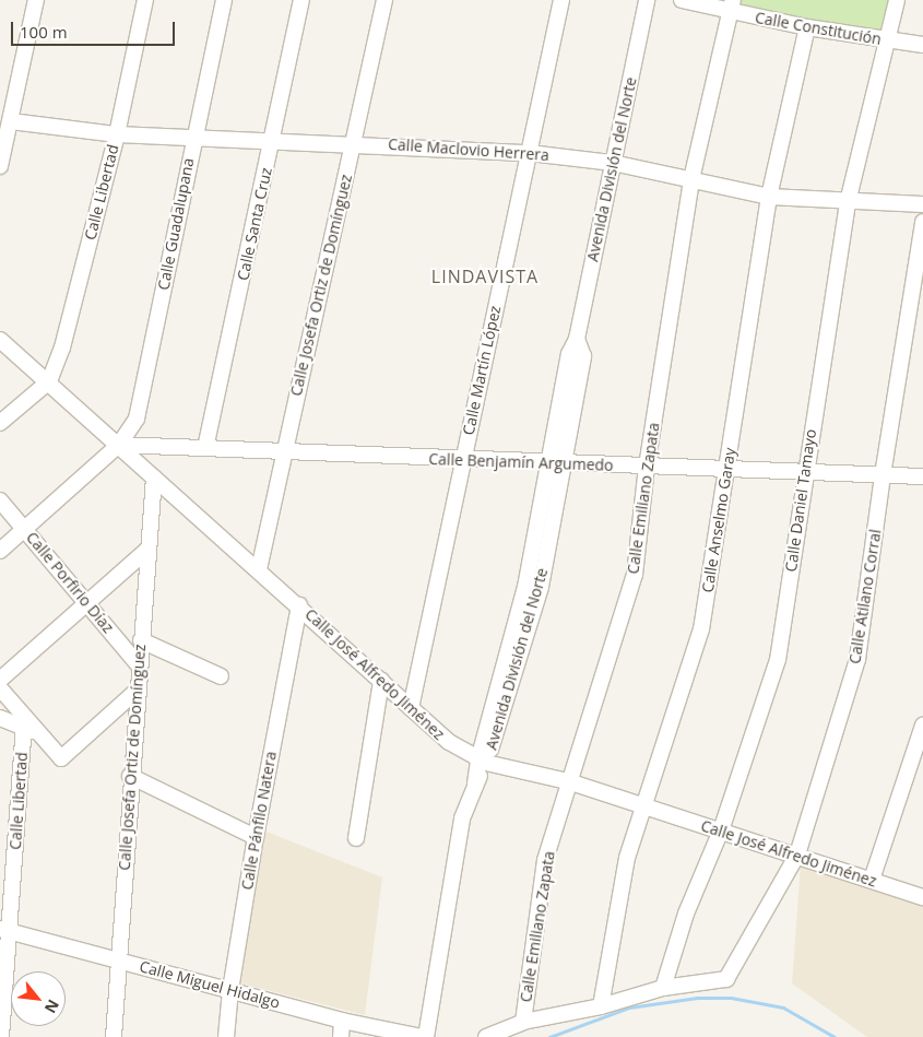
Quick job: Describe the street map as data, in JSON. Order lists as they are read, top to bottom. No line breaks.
{"streets":{"street":["Calle Constitución","Calle Maclovio Herrera","Avenida División del Norte","Calle Libertad","Calle Guadalupana","Calle Santa Cruz","Calle Josefa Ortiz de Domínguez","Calle Martín López","Calle Benjamín Argumedo","Calle Emiliano Zapata","Calle Daniel Tamayo","Calle Anselmo Garay","Calle Porfirio Díaz","Calle Atilano Corral","Calle José Alfredo Jiménez","Calle Pánfilo Natera","Calle Miguel Hidalgo"]},"crossings":[["Calle Constitución","Calle Emiliano Zapata"],["Calle Constitución","Calle Daniel Tamayo"],["Calle Constitución","Calle Anselmo Garay"],["Calle Maclovio Herrera","Avenida División del Norte"],["Calle Maclovio Herrera","Calle Libertad"],["Calle Maclovio Herrera","Calle Guadalupana"],["Calle Maclovio Herrera","Calle Santa Cruz"],["Calle Maclovio Herrera","Calle Josefa Ortiz de Domínguez"],["Calle Maclovio Herrera","Calle Martín López"],["Calle Maclovio Herrera","Calle Emiliano Zapata"],["Calle Maclovio Herrera","Calle Daniel Tamayo"],["Calle Maclovio Herrera","Calle Anselmo Garay"],["Avenida División del Norte","Calle Benjamín Argumedo"],["Avenida División del Norte","Calle José Alfredo Jiménez"],["Calle Libertad","Calle José Alfredo Jiménez"],["Calle Libertad","Calle Miguel Hidalgo"],["Calle Guadalupana","Calle Benjamín Argumedo"],["Calle Guadalupana","Calle Porfirio Díaz"],["Calle Guadalupana","Calle José Alfredo Jiménez"],["Calle Santa Cruz","Calle Benjamín Argumedo"],["Calle Josefa Ortiz de Domínguez","Calle Benjamín Argumedo"],["Calle Josefa Ortiz de Domínguez","Calle Porfirio Díaz"],["Calle Josefa Ortiz de Domínguez","Calle José Alfredo Jiménez"],["Calle Josefa Ortiz de Domínguez","Calle Miguel Hidalgo"],["Calle Martín López","Calle Benjamín Argumedo"],["Calle Martín López","Calle José Alfredo Jiménez"],["Calle Benjamín Argumedo","Calle Emiliano Zapata"],["Calle Benjamín Argumedo","Calle Daniel Tamayo"],["Calle Benjamín Argumedo","Calle Anselmo Garay"],["Calle Benjamín Argumedo","Calle Atilano Corral"],["Calle Benjamín Argumedo","Calle José Alfredo Jiménez"],["Calle Emiliano Zapata","Calle José Alfredo Jiménez"],["Calle Daniel Tamayo","Calle Atilano Corral"],["Calle Daniel Tamayo","Calle José Alfredo Jiménez"],["Calle Anselmo Garay","Calle José Alfredo Jiménez"],["Calle Atilano Corral","Calle José Alfredo Jiménez"],["Calle José Alfredo Jiménez","Calle Pánfilo Natera"],["Calle Pánfilo Natera","Calle Miguel Hidalgo"]],"districts":["LINDAVISTA"],"scale_bar":"100 m","north":"bottom right"}
